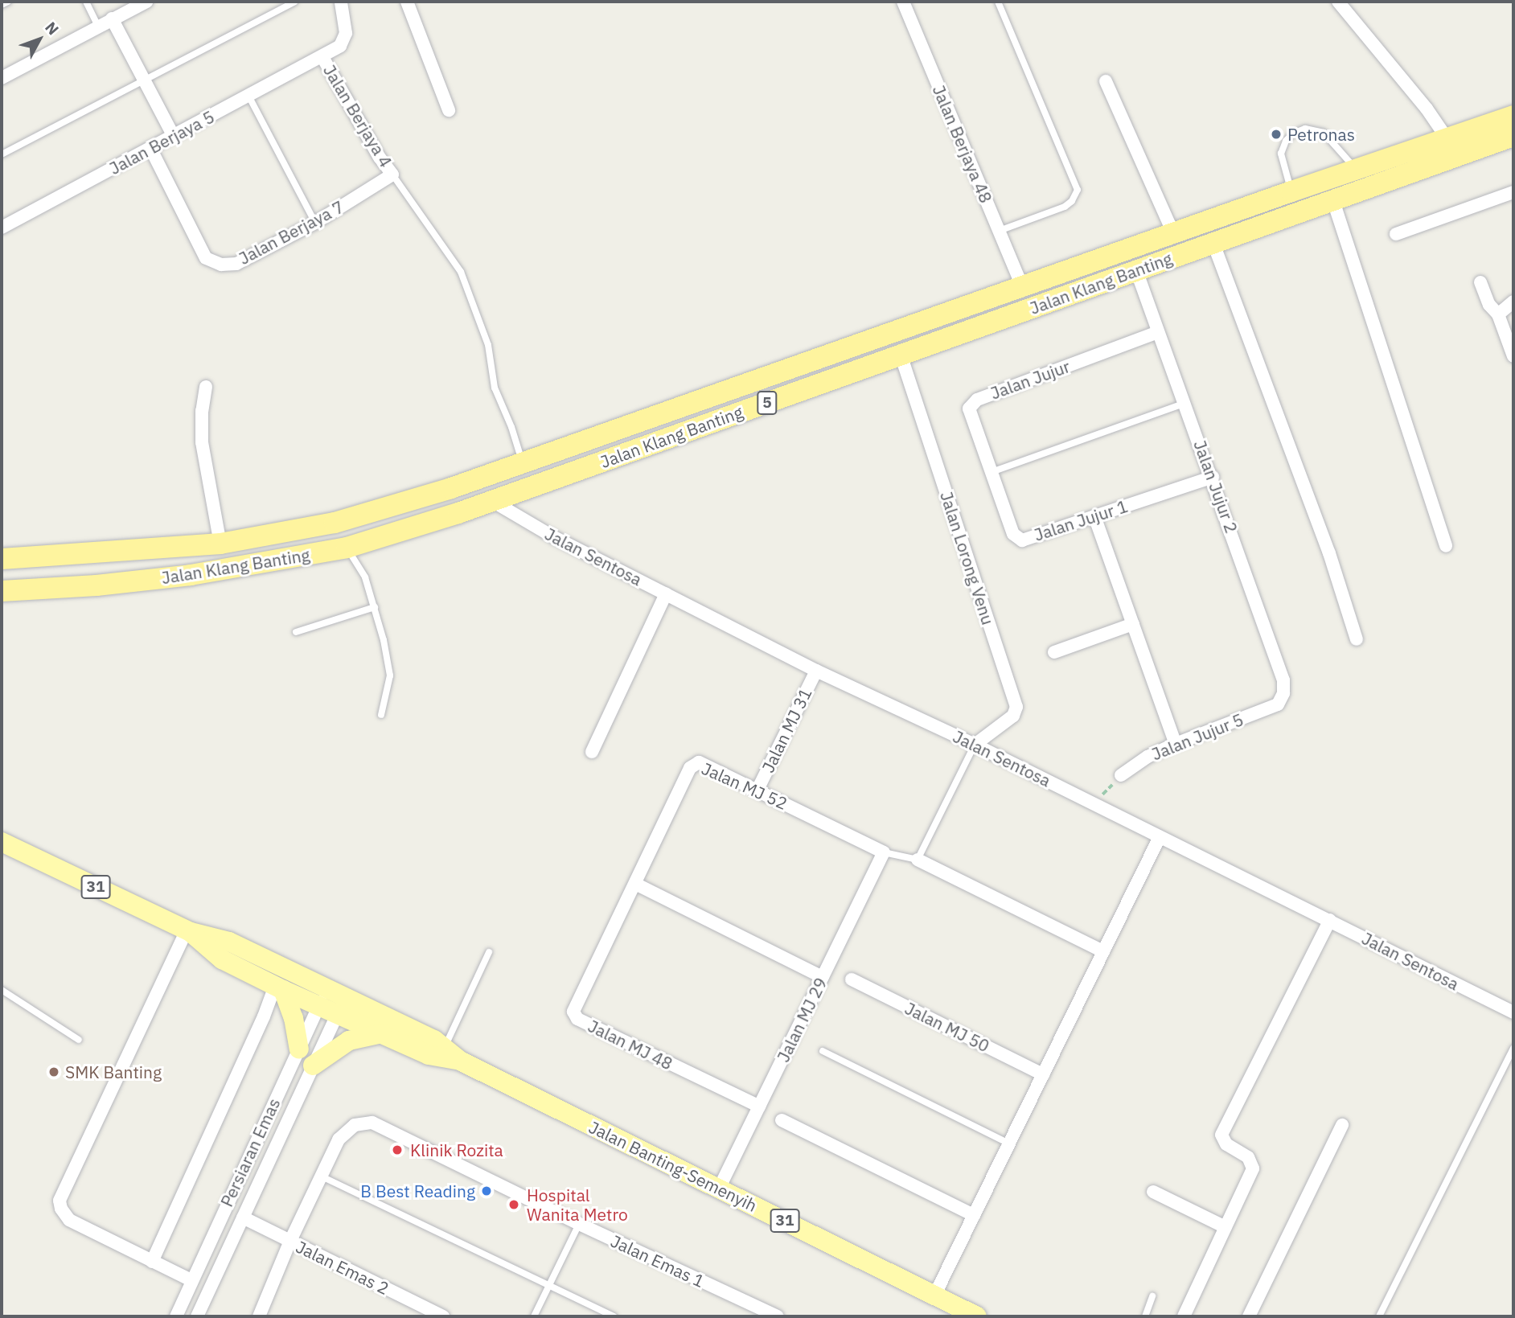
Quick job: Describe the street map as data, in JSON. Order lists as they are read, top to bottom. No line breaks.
{"streets":{"highway":["Jalan Klang Banting","5"],"main road":["31","Jalan Banting-Semenyih"],"street":["Jalan Berjaya 4","Jalan Berjaya 5","Jalan Berjaya 48","Jalan Berjaya 7","Jalan Jujur","Jalan Jujur 2","Jalan Jujur 1","Jalan Sentosa","Jalan Lorong Venu","Jalan MJ 31","Jalan Jujur 5","Jalan MJ 52","Jalan MJ 29","Jalan MJ 50","Jalan MJ 48","Persiaran Emas","Jalan Emas 1","Jalan Emas 2"]},"crossings":[["Jalan Berjaya 4","Jalan Berjaya 5"],["Jalan Berjaya 4","Jalan Berjaya 7"],["Jalan Berjaya 5","Jalan Berjaya 7"],["Jalan Berjaya 48","Jalan Klang Banting"],["Jalan Klang Banting","Jalan Jujur 2"],["Jalan Klang Banting","Jalan Sentosa"],["Jalan Klang Banting","Jalan Lorong Venu"],["Jalan Jujur","Jalan Jujur 2"],["Jalan Jujur","Jalan Jujur 1"],["Jalan Jujur 2","Jalan Jujur 1"],["Jalan Jujur 2","Jalan Jujur 5"],["Jalan Sentosa","Jalan Lorong Venu"],["Jalan Sentosa","Jalan MJ 31"],["Jalan MJ 31","Jalan MJ 52"],["Jalan MJ 52","Jalan MJ 29"],["Jalan MJ 52","Jalan MJ 48"],["Jalan MJ 29","Jalan MJ 48"],["Jalan MJ 29","Jalan Banting-Semenyih"],["Persiaran Emas","Jalan Banting-Semenyih"],["Persiaran Emas","Jalan Emas 2"],["Jalan Emas 1","Jalan Emas 2"]],"places":["Petronas","SMK Banting","Klinik Rozita","B Best Reading","Hospital Wanita Metro"],"north":"top right"}
